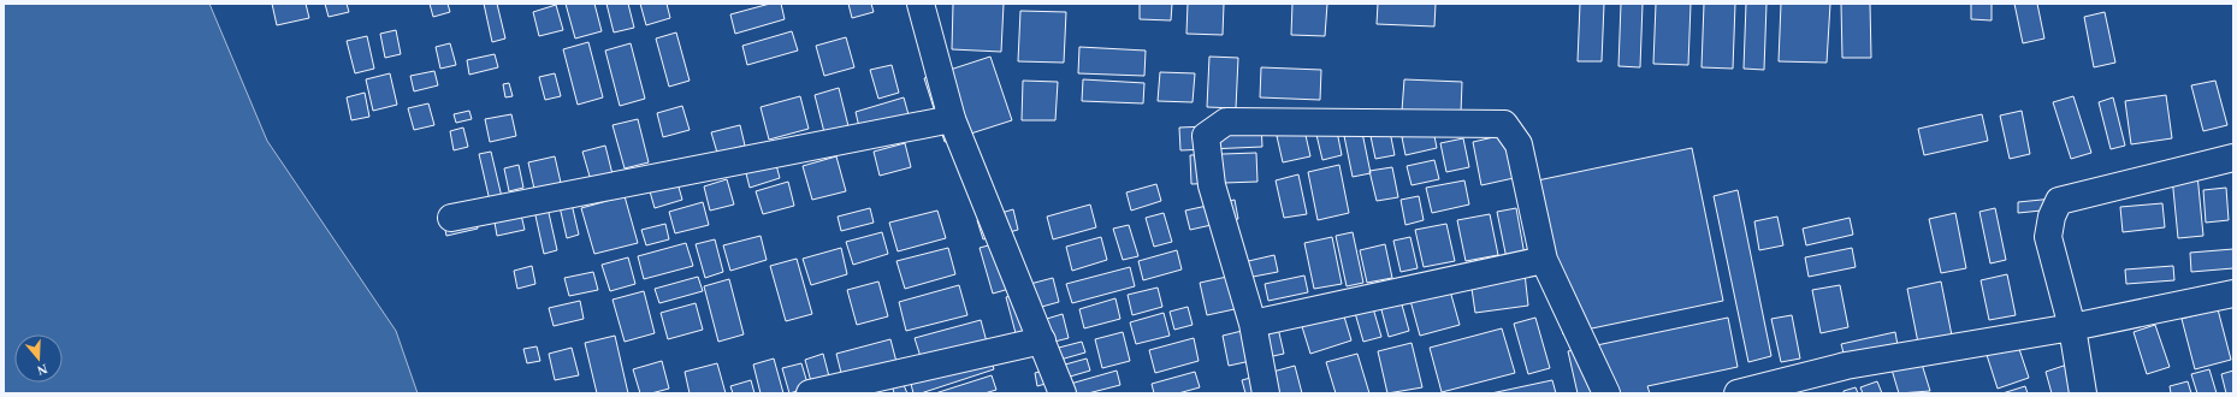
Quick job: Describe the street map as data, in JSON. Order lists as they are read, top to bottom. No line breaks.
{"north":"bottom"}
